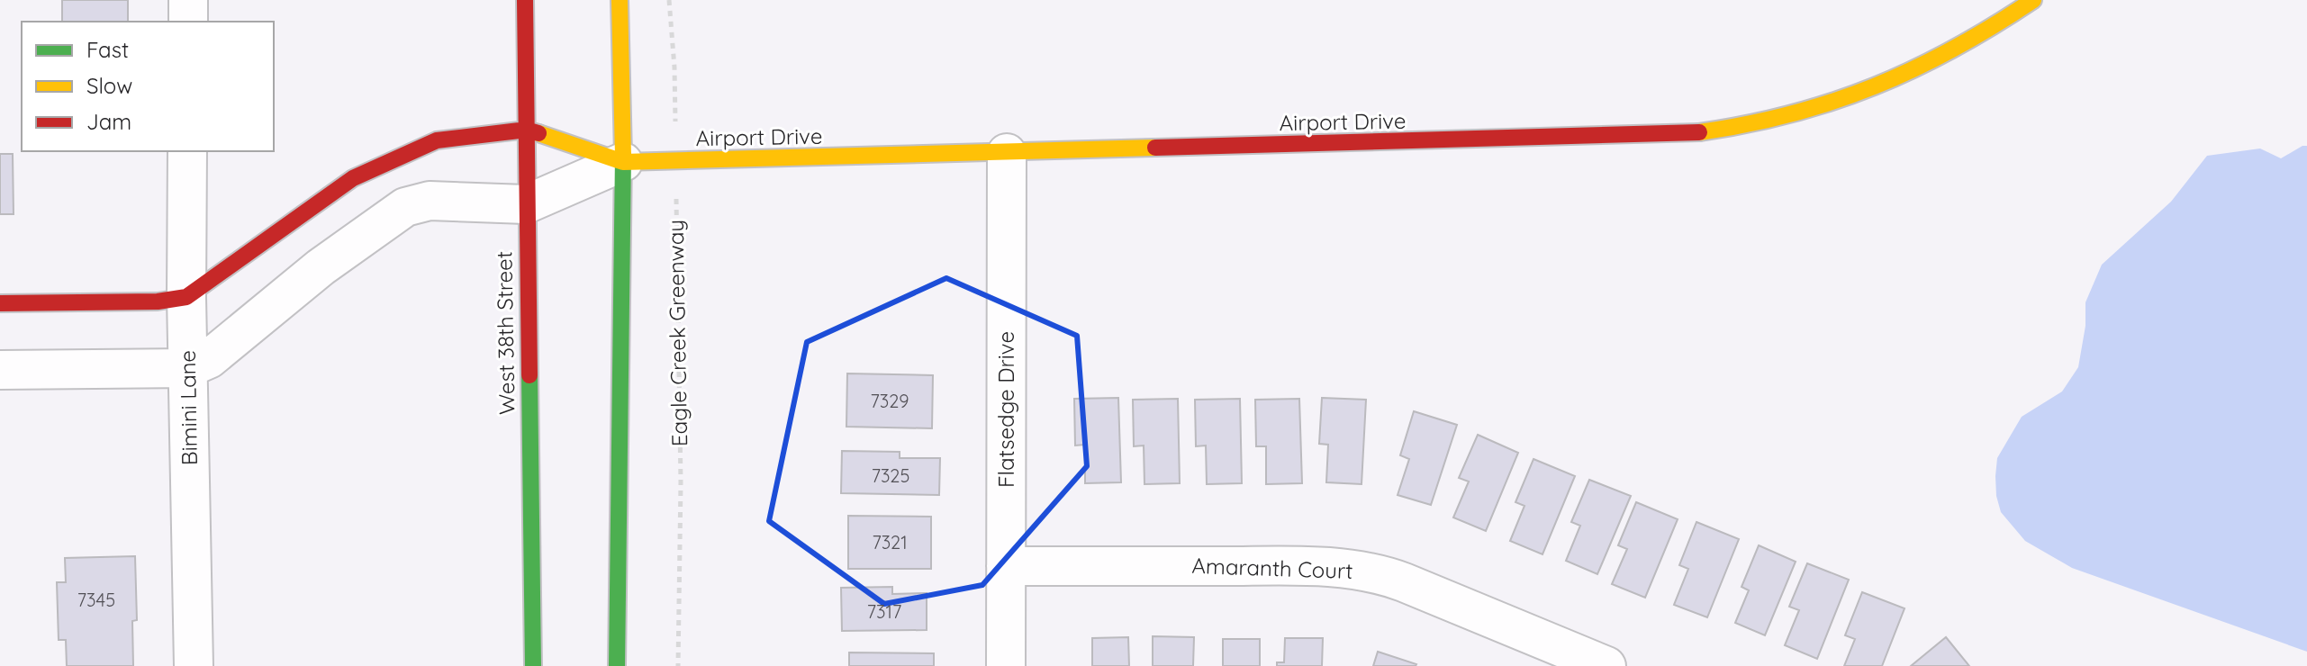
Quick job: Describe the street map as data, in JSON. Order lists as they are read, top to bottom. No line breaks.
{"streets":{"street":["Airport Drive","West 38th Street","Bimini Lane","Flatsedge Drive","Amaranth Court"],"path":["Eagle Creek Greenway"]},"crossings":[["Airport Drive","West 38th Street"],["Airport Drive","Eagle Creek Greenway"],["Airport Drive","Flatsedge Drive"],["Flatsedge Drive","Amaranth Court"]],"house_numbers":["7329","7325","7321","7345","7317"],"legend":["Fast","Slow","Jam"]}
